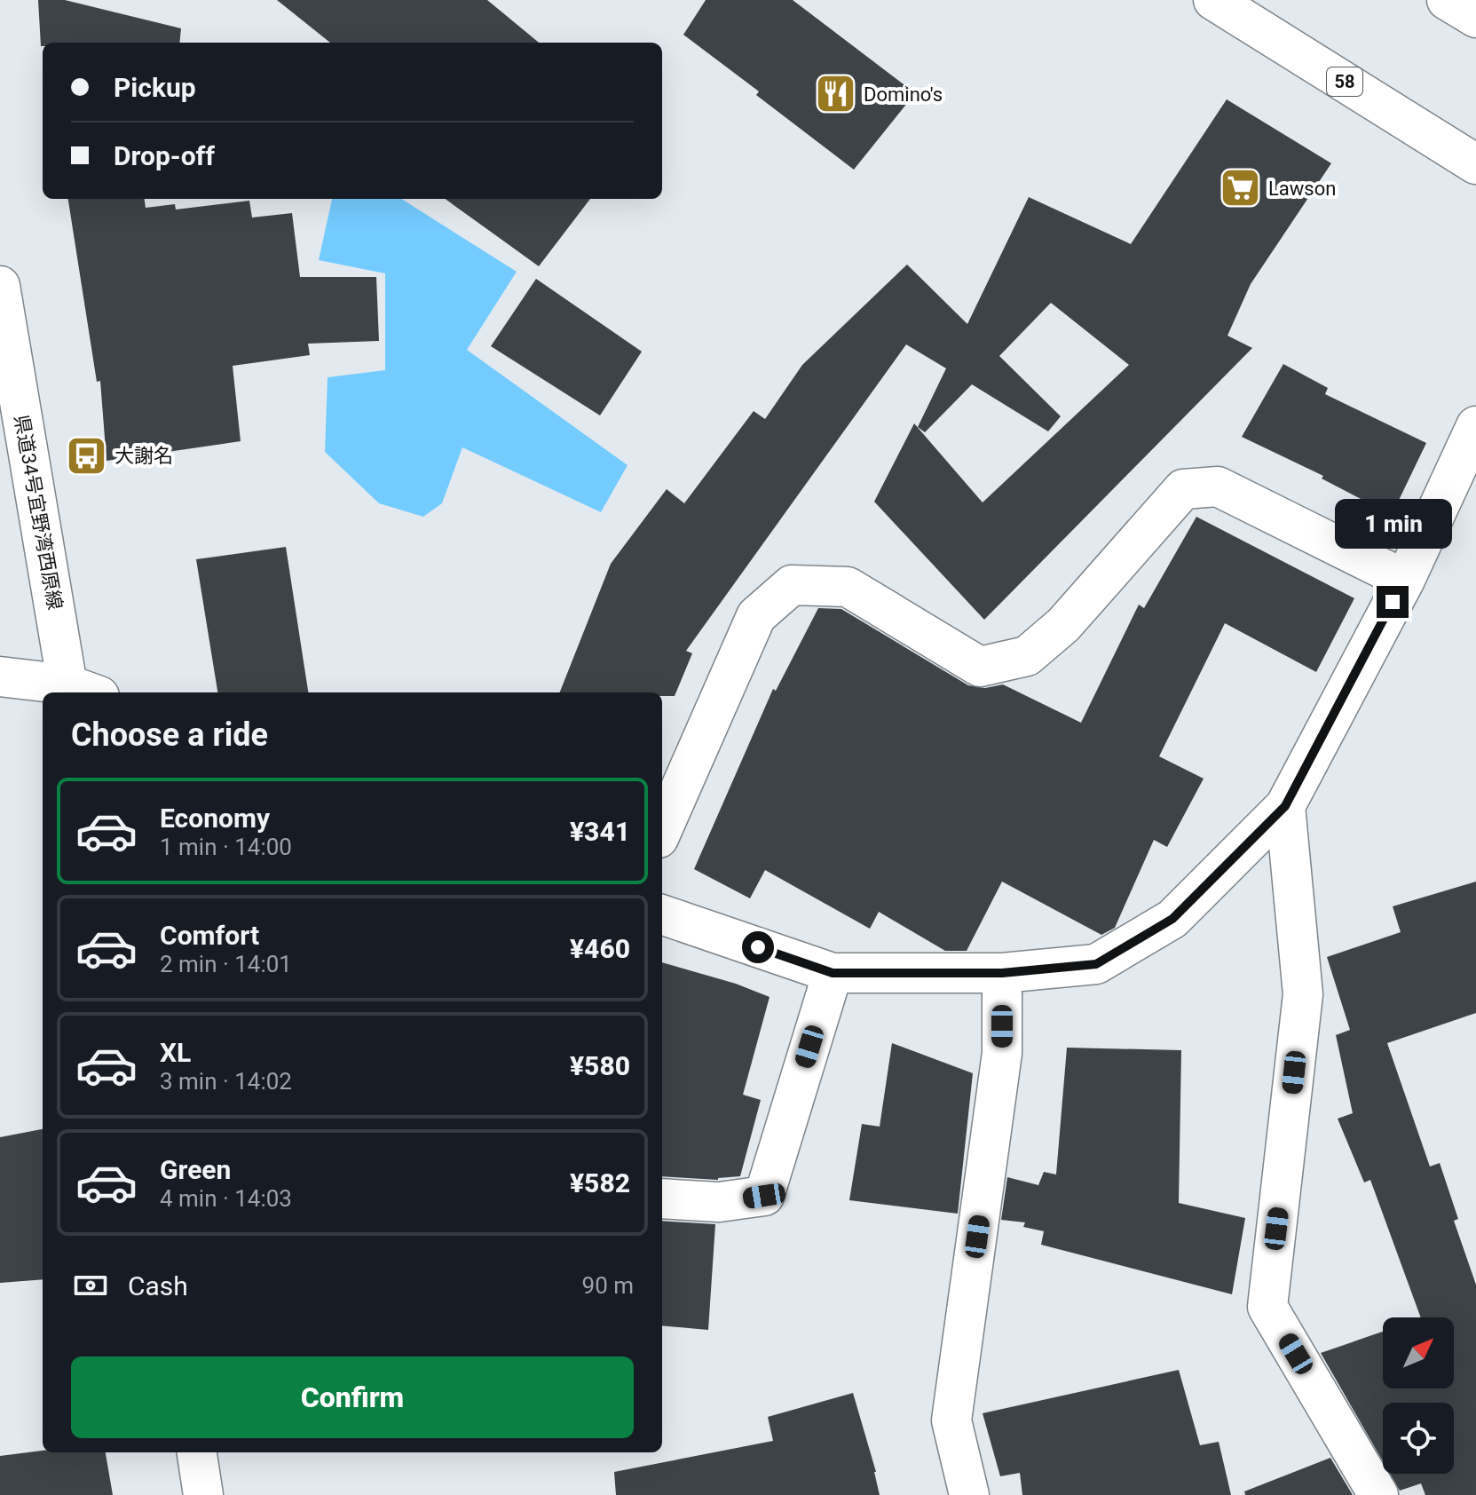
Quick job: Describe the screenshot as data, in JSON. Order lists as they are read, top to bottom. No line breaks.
{"streets":{"main road":["58","県道34号宜野湾西原線"]},"places":{"restaurant":["Domino's"],"supermarket":["Lawson"],"bus stop":["大謝名"]},"north":"top right","page":{"banner":["Pickup","Drop-off"],"bubble":"1 min","heading":"Choose a ride","list":[{"name":"Economy","note":"1 min · 14:00","value":"¥341"},{"name":"Comfort","note":"2 min · 14:01","value":"¥460"},{"name":"XL","note":"3 min · 14:02","value":"¥580"},{"name":"Green","note":"4 min · 14:03","value":"¥582"}],"pay":["Cash","90 m"],"buttons":"Confirm"}}
